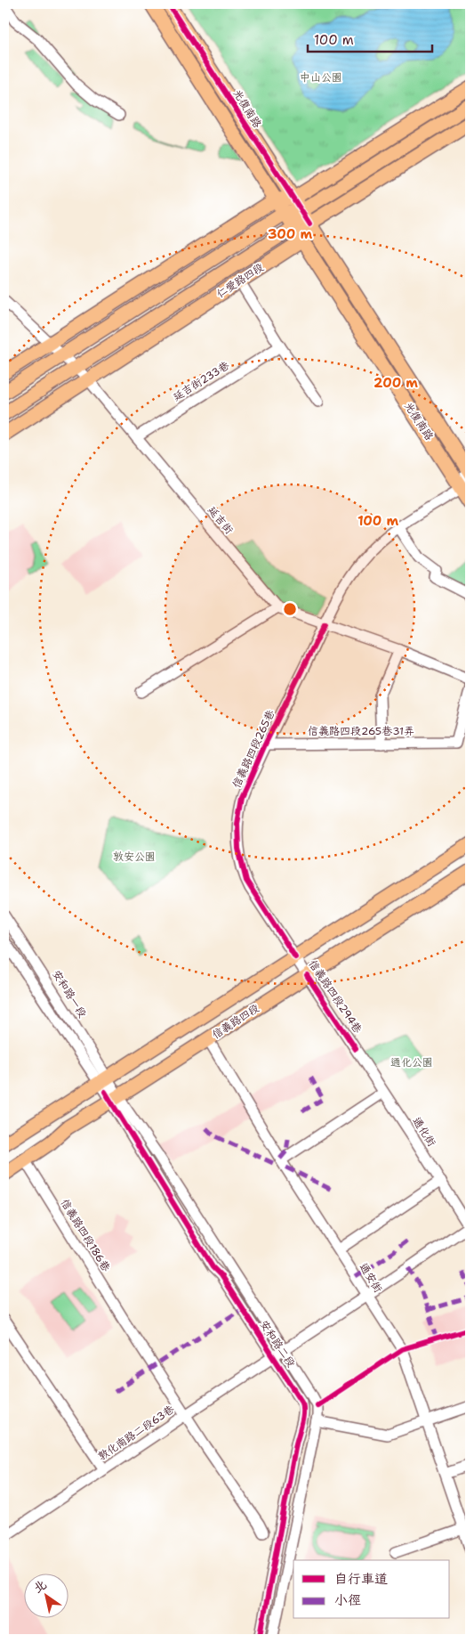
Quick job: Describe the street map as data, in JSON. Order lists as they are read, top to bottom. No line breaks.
{"streets":{"main road":["光復南路","仁愛路四段","信義路四段"],"street":["延吉街233巷","延吉街","信義路四段265巷31弄","信義路四段265巷","安和路一段","信義路四段294巷","通化街","信義路四段186巷","通安街","安和路二段","敦化南路二段63巷"]},"crossings":[["光復南路","仁愛路四段"],["光復南路","信義路四段265巷"],["仁愛路四段","延吉街"],["延吉街233巷","延吉街"],["信義路四段265巷31弄","信義路四段265巷"],["信義路四段265巷","信義路四段294巷"],["信義路四段265巷","信義路四段"],["安和路一段","信義路四段"],["安和路一段","安和路二段"],["信義路四段294巷","信義路四段"],["信義路四段294巷","通化街"],["信義路四段","信義路四段186巷"],["信義路四段","通安街"],["信義路四段","安和路二段"],["通化街","敦化南路二段63巷"],["信義路四段186巷","敦化南路二段63巷"],["通安街","敦化南路二段63巷"],["安和路二段","敦化南路二段63巷"]],"parks":["中山公園","敦安公園","通化公園"],"legend":["自行車道","小徑"],"scale_bar":"100 m","north":"top left","rings":["300 m","200 m","100 m"]}
